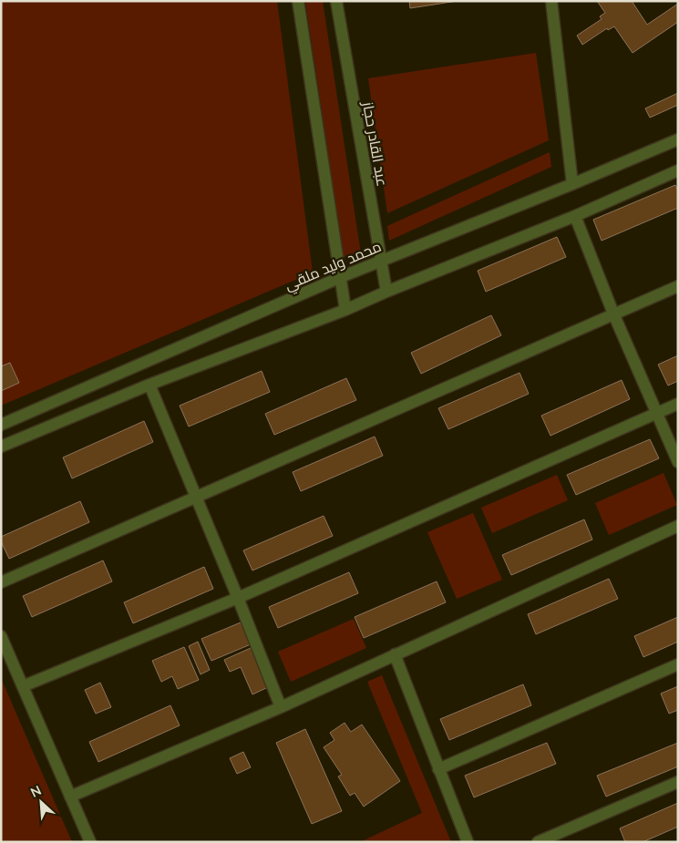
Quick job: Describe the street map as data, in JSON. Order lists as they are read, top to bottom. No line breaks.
{"streets":{"street":["عبد القادر حجاز","محمد وليد ملقي"]},"crossings":[["عبد القادر حجاز","محمد وليد ملقي"]],"north":"top left"}
